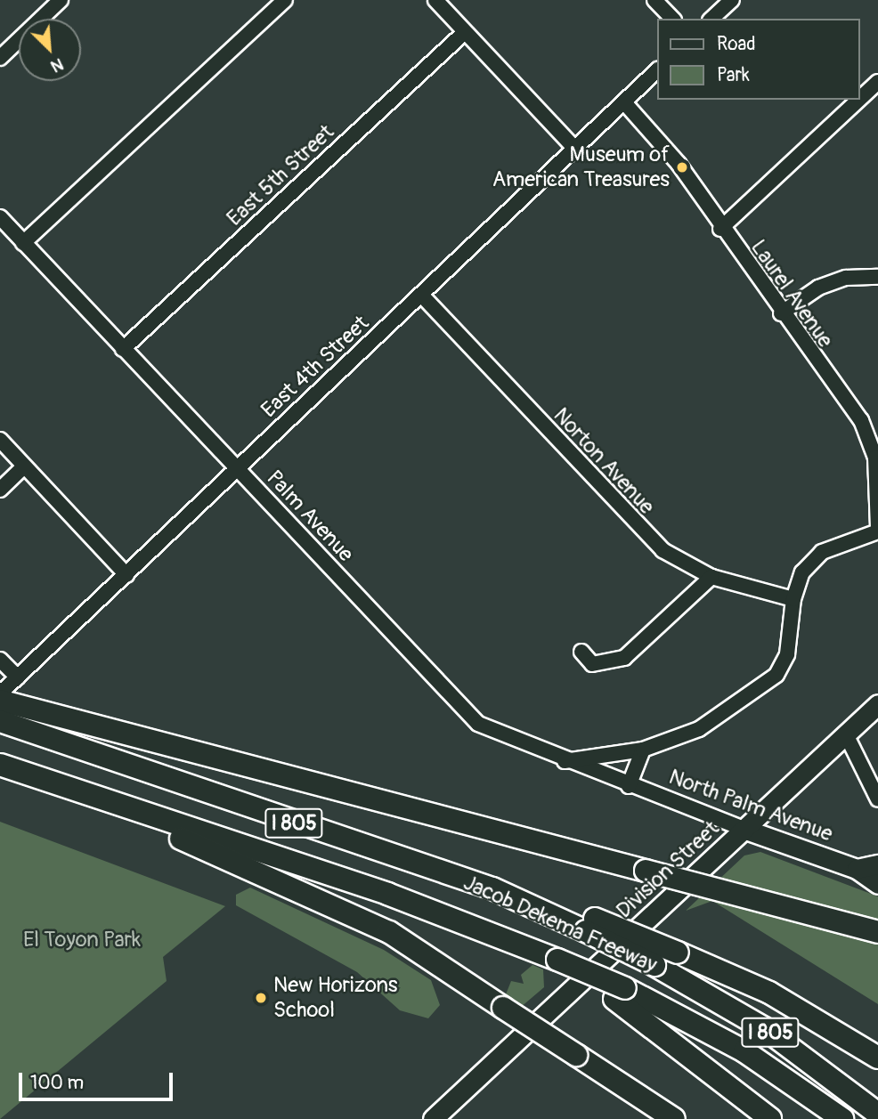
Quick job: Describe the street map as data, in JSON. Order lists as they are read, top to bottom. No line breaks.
{"streets":{"highway":["I 805","Jacob Dekema Freeway"],"main road":["North Palm Avenue","Division Street"],"street":["East 5th Street","Laurel Avenue","East 4th Street","Norton Avenue","Palm Avenue"]},"crossings":[["East 5th Street","Palm Avenue"],["Laurel Avenue","East 4th Street"],["East 4th Street","Norton Avenue"],["East 4th Street","Palm Avenue"],["Palm Avenue","North Palm Avenue"],["North Palm Avenue","Division Street"]],"parks":["El Toyon Park"],"places":["Museum of American Treasures","New Horizons School"],"legend":["Road","Park"],"scale_bar":"100 m","north":"bottom right"}
